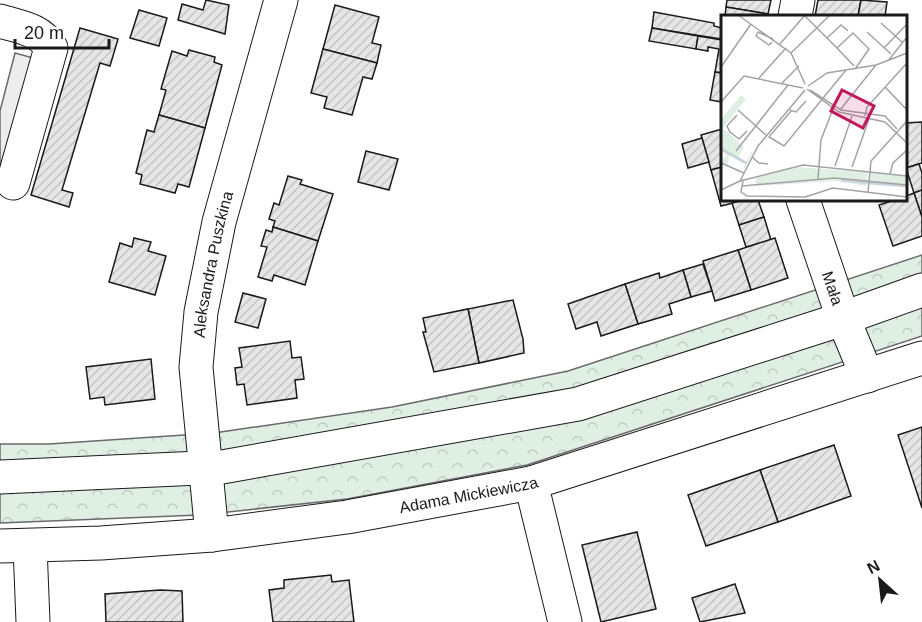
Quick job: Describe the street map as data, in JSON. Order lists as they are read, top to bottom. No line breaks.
{"streets":{"street":["Aleksandra Puszkina","Mała","Adama Mickiewicza"]},"crossings":[["Aleksandra Puszkina","Adama Mickiewicza"],["Mała","Adama Mickiewicza"]],"scale_bar":"20 m","north":"top left"}
